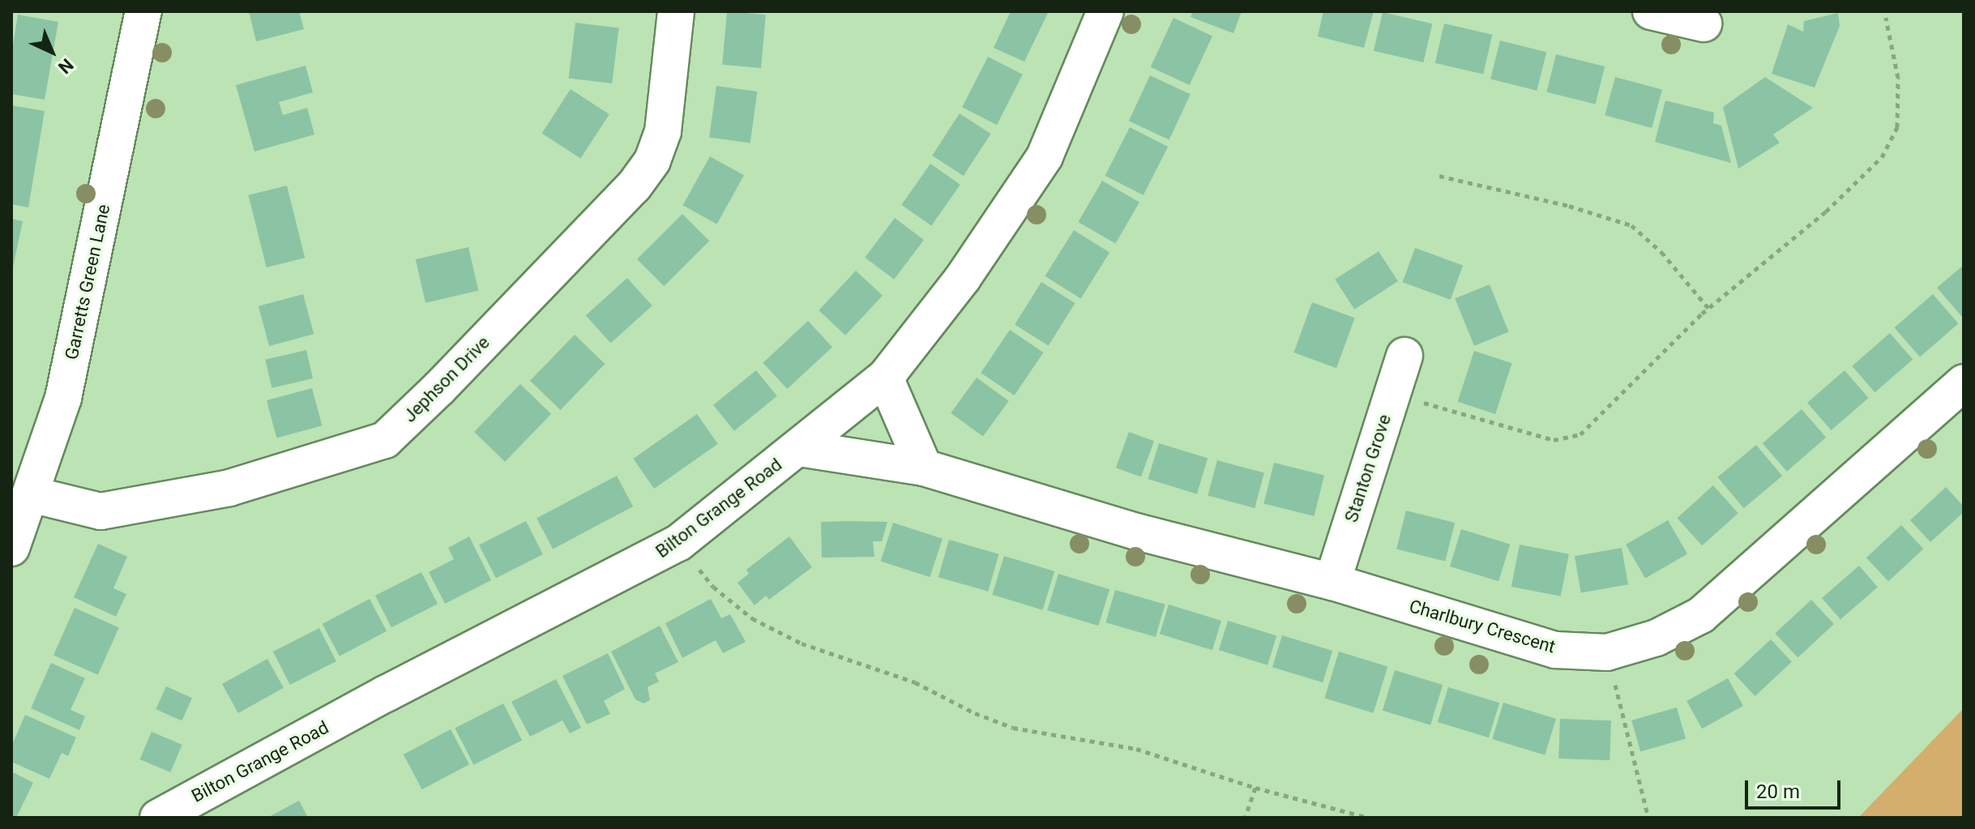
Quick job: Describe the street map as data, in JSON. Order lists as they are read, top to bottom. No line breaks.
{"streets":{"street":["Garretts Green Lane","Jephson Drive","Stanton Grove","Bilton Grange Road","Charlbury Crescent"]},"crossings":[["Garretts Green Lane","Jephson Drive"],["Stanton Grove","Charlbury Crescent"],["Bilton Grange Road","Charlbury Crescent"]],"scale_bar":"20 m","north":"bottom right"}
